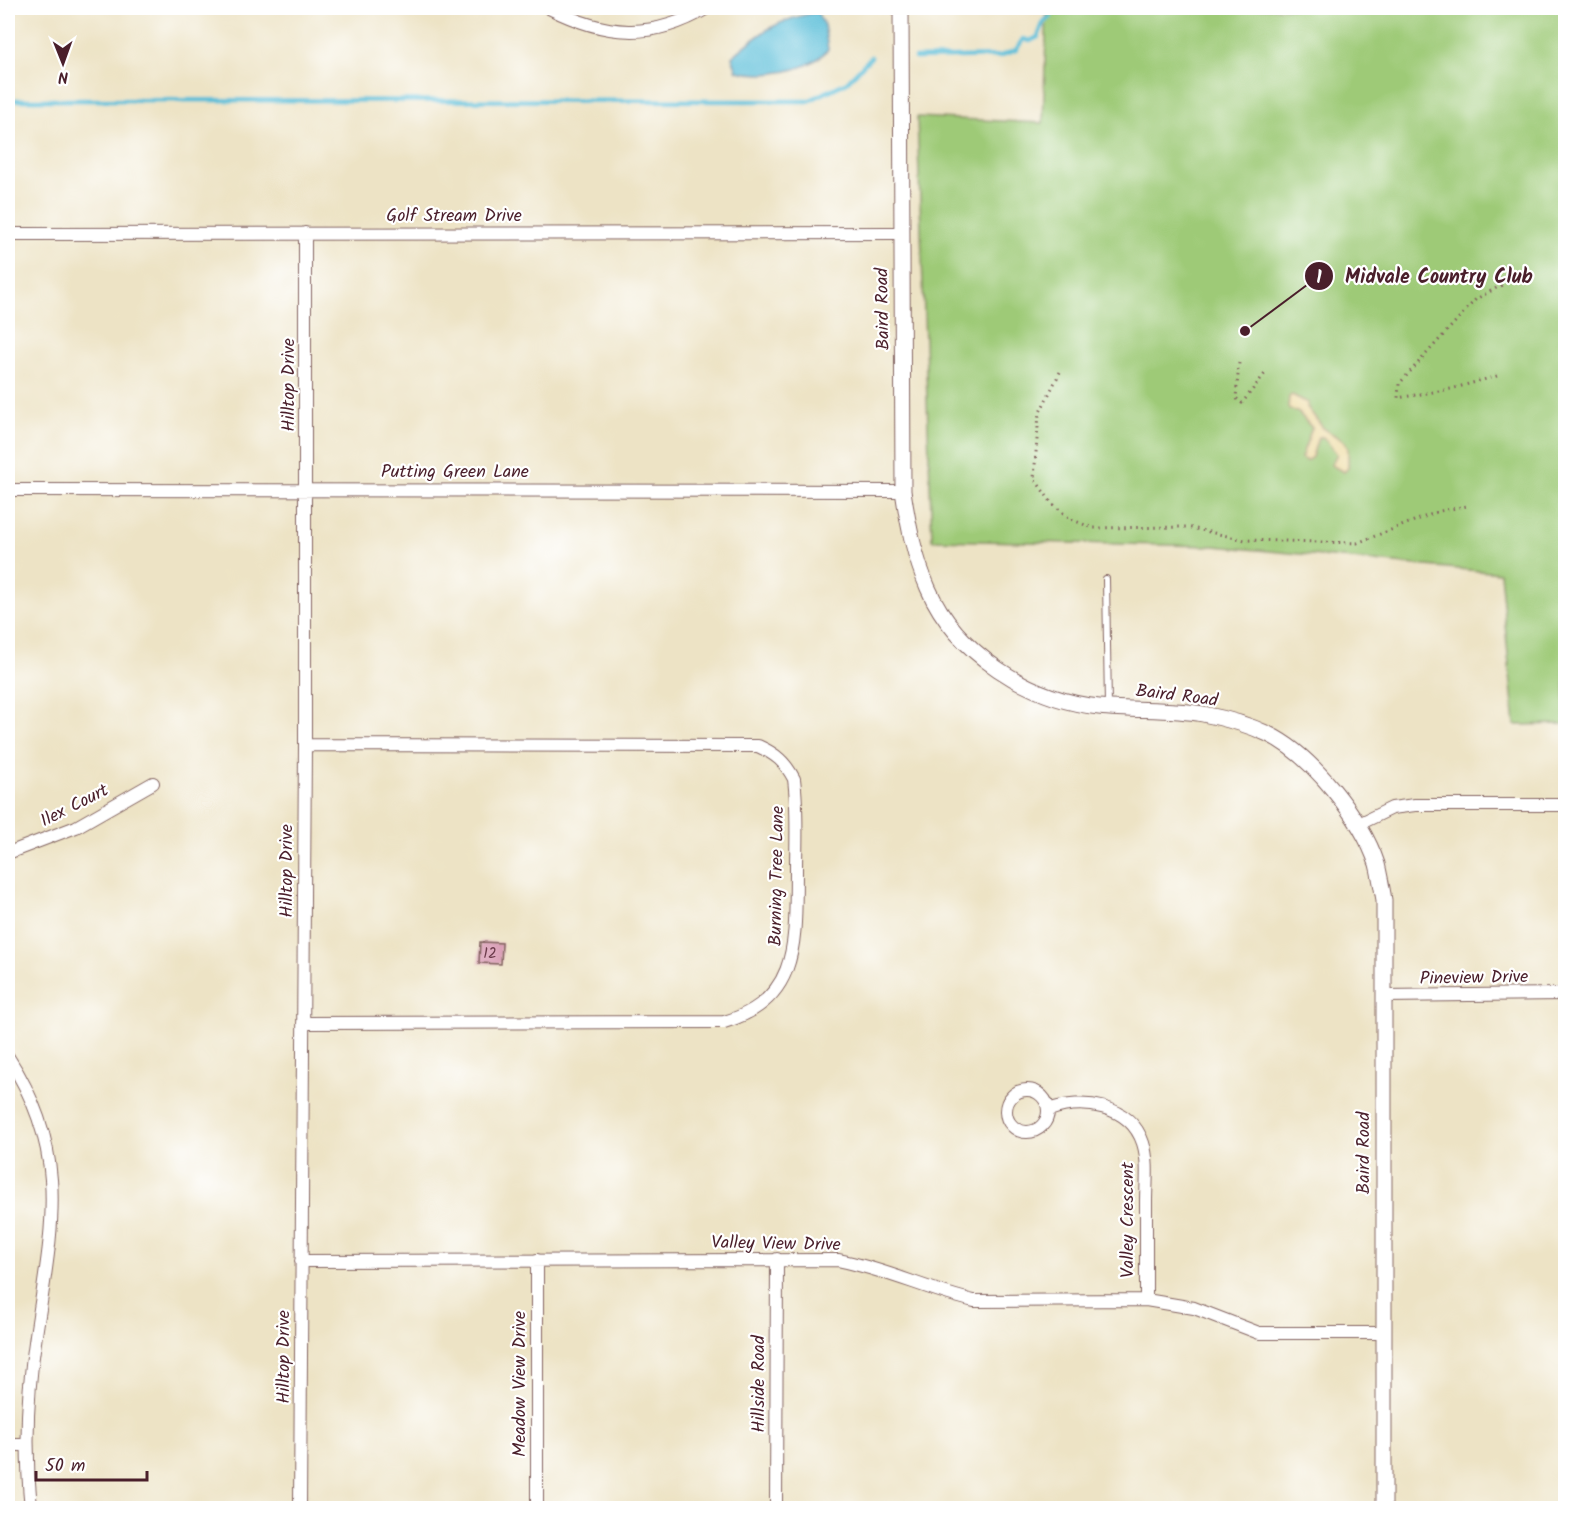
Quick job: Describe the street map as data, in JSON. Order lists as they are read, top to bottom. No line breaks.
{"streets":{"street":["Golf Stream Drive","Baird Road","Hilltop Drive","Putting Green Lane","Ilex Court","Burning Tree Lane","Pineview Drive","Valley Crescent","Valley View Drive","Meadow View Drive","Hillside Road"]},"crossings":[["Golf Stream Drive","Baird Road"],["Golf Stream Drive","Hilltop Drive"],["Baird Road","Putting Green Lane"],["Baird Road","Pineview Drive"],["Baird Road","Valley View Drive"],["Hilltop Drive","Putting Green Lane"],["Hilltop Drive","Burning Tree Lane"],["Hilltop Drive","Valley View Drive"],["Valley Crescent","Valley View Drive"],["Valley View Drive","Meadow View Drive"],["Valley View Drive","Hillside Road"]],"places":["Midvale Country Club"],"house_numbers":["12"],"scale_bar":"50 m","north":"bottom"}
